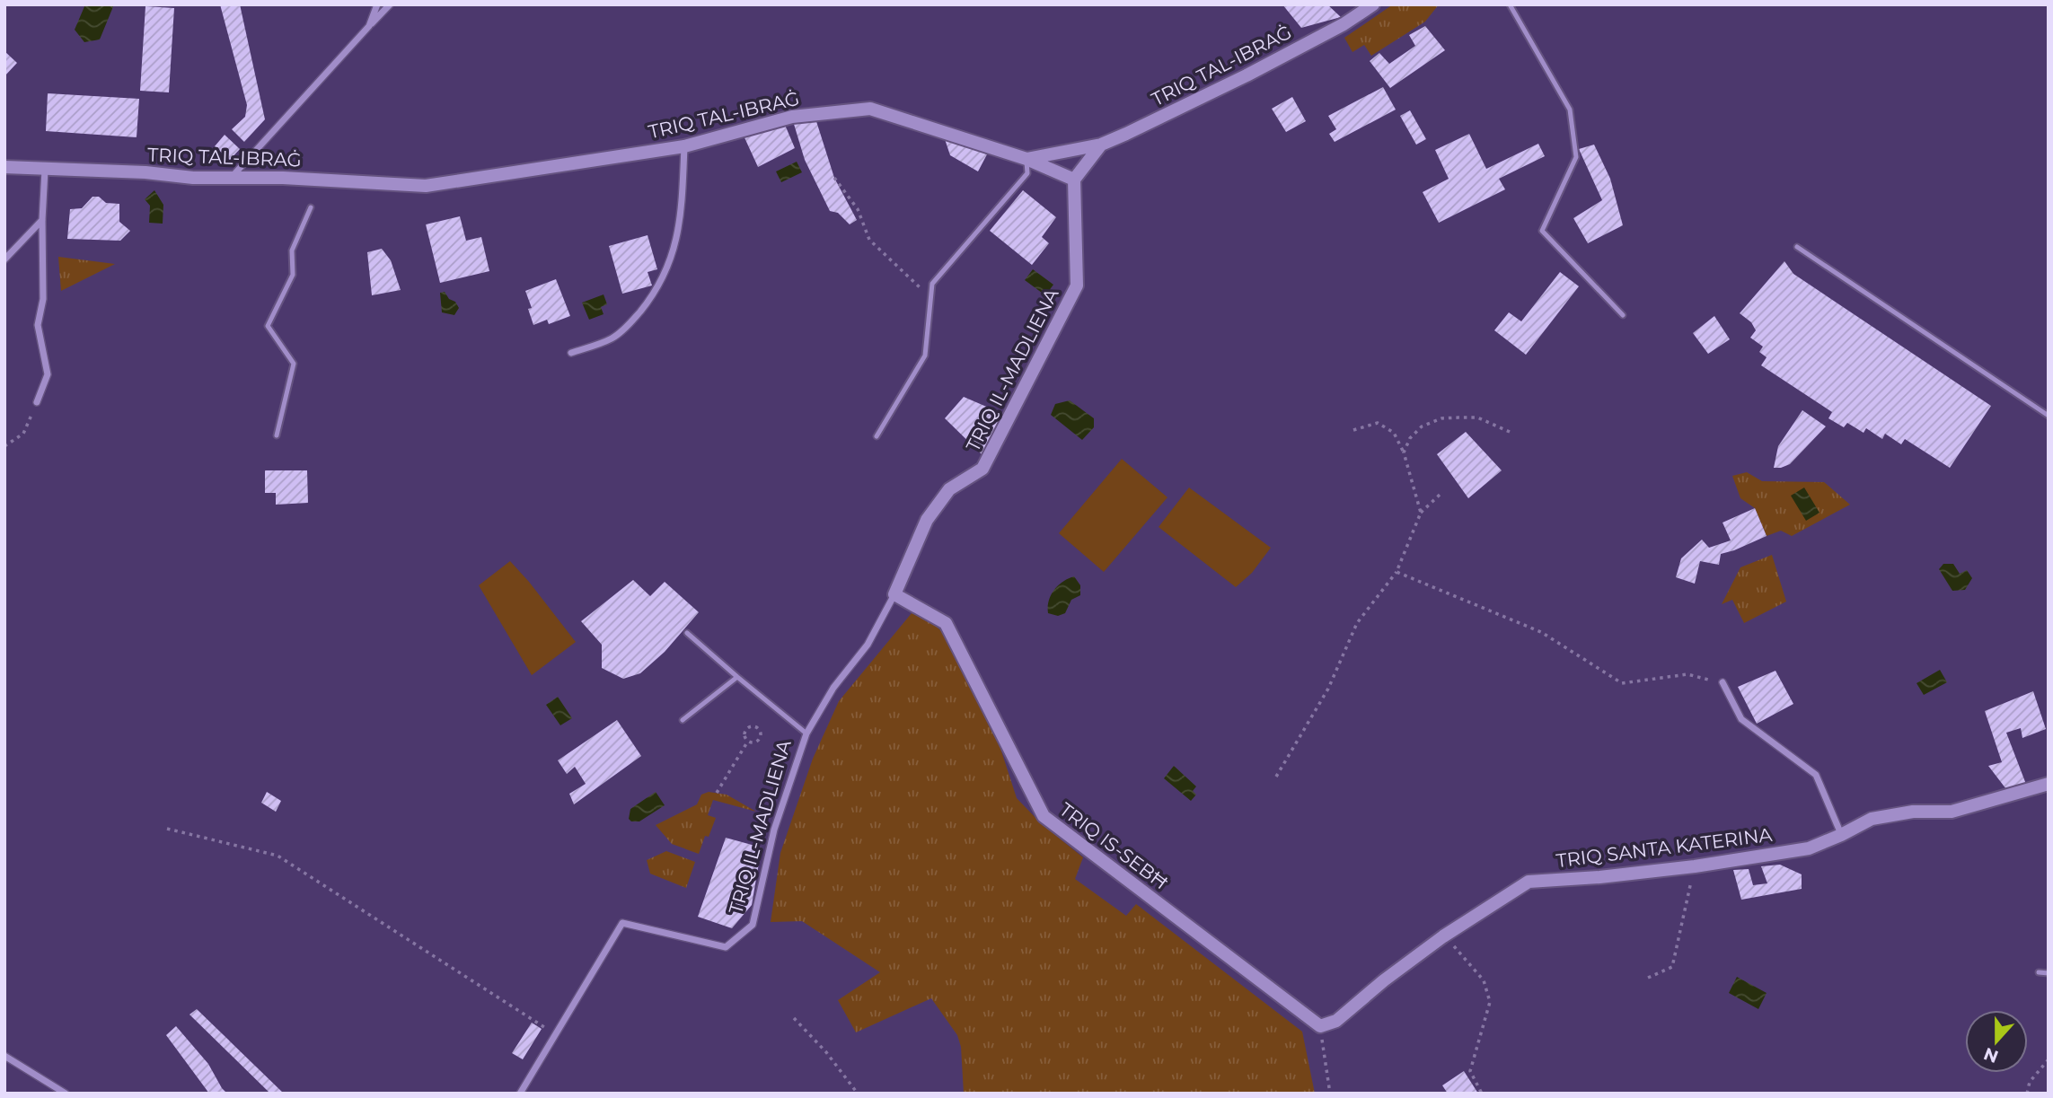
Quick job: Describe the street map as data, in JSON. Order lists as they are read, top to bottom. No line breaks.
{"streets":{"main road":["TRIQ TAL-IBRAĠ","TRIQ IL-MADLIENA","TRIQ IS-SEBĦ","TRIQ SANTA KATERINA"]},"crossings":[["TRIQ IL-MADLIENA","TRIQ IS-SEBĦ"],["TRIQ IS-SEBĦ","TRIQ SANTA KATERINA"]],"north":"bottom"}
